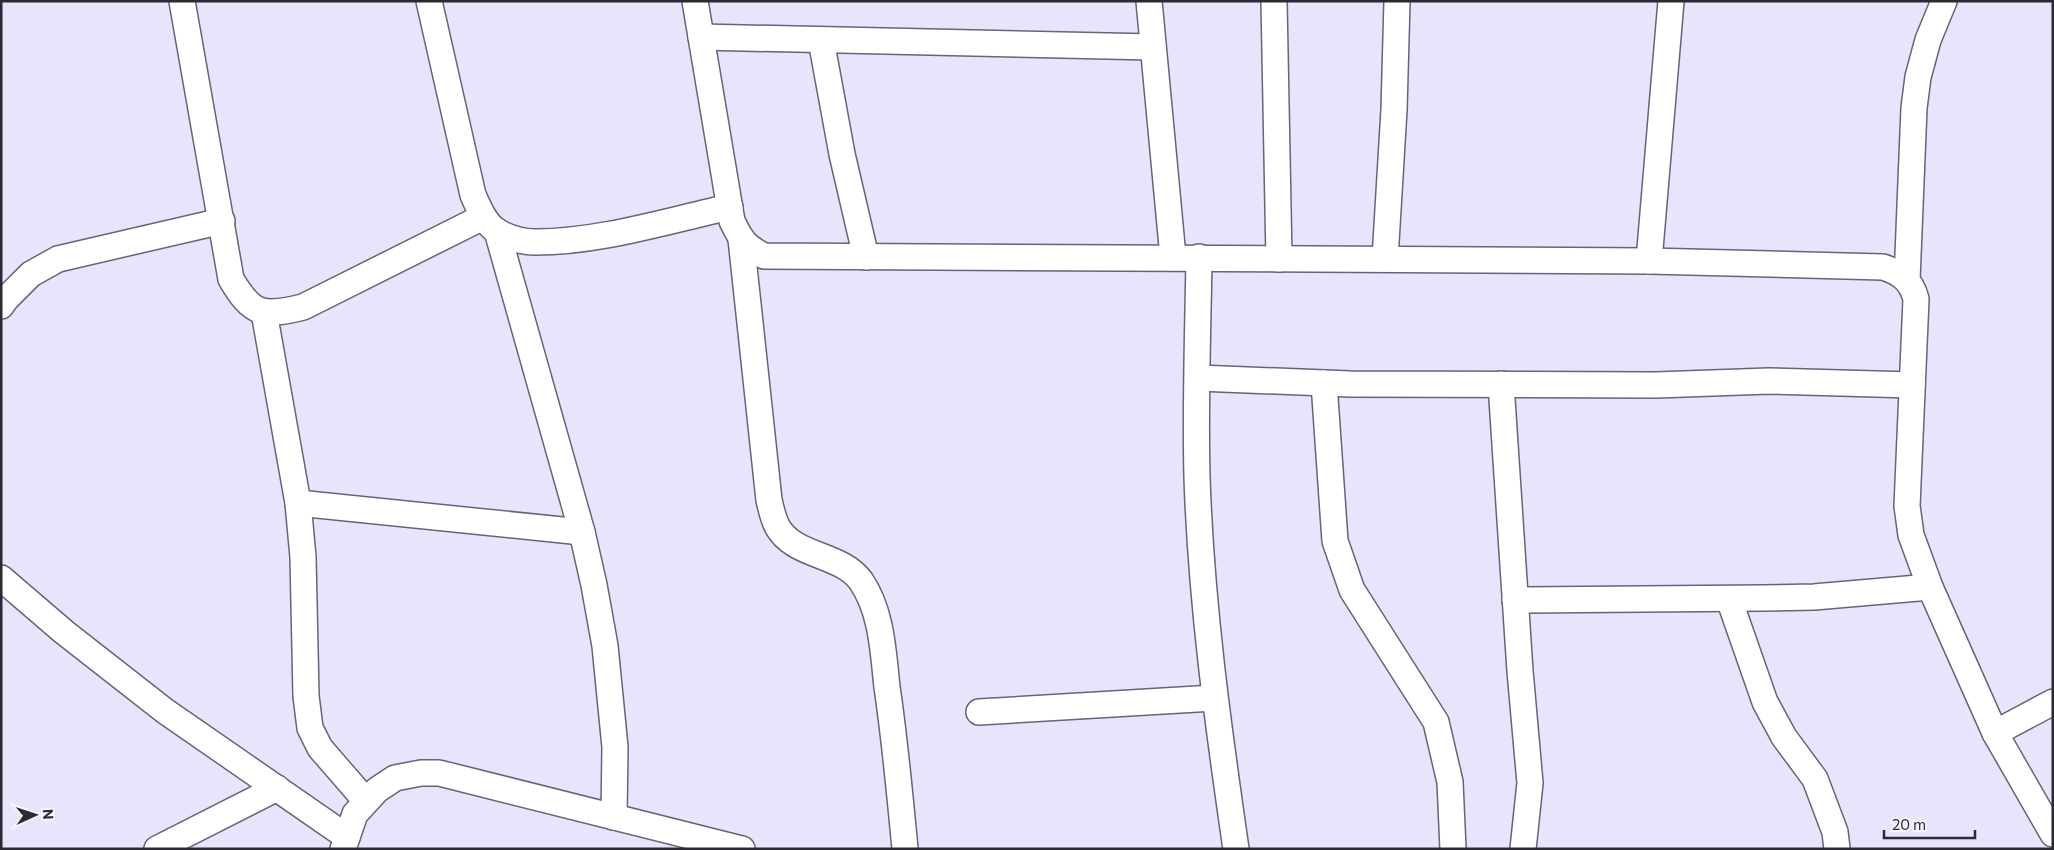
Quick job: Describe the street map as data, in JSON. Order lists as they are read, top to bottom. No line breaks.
{"scale_bar":"20 m","north":"right"}
